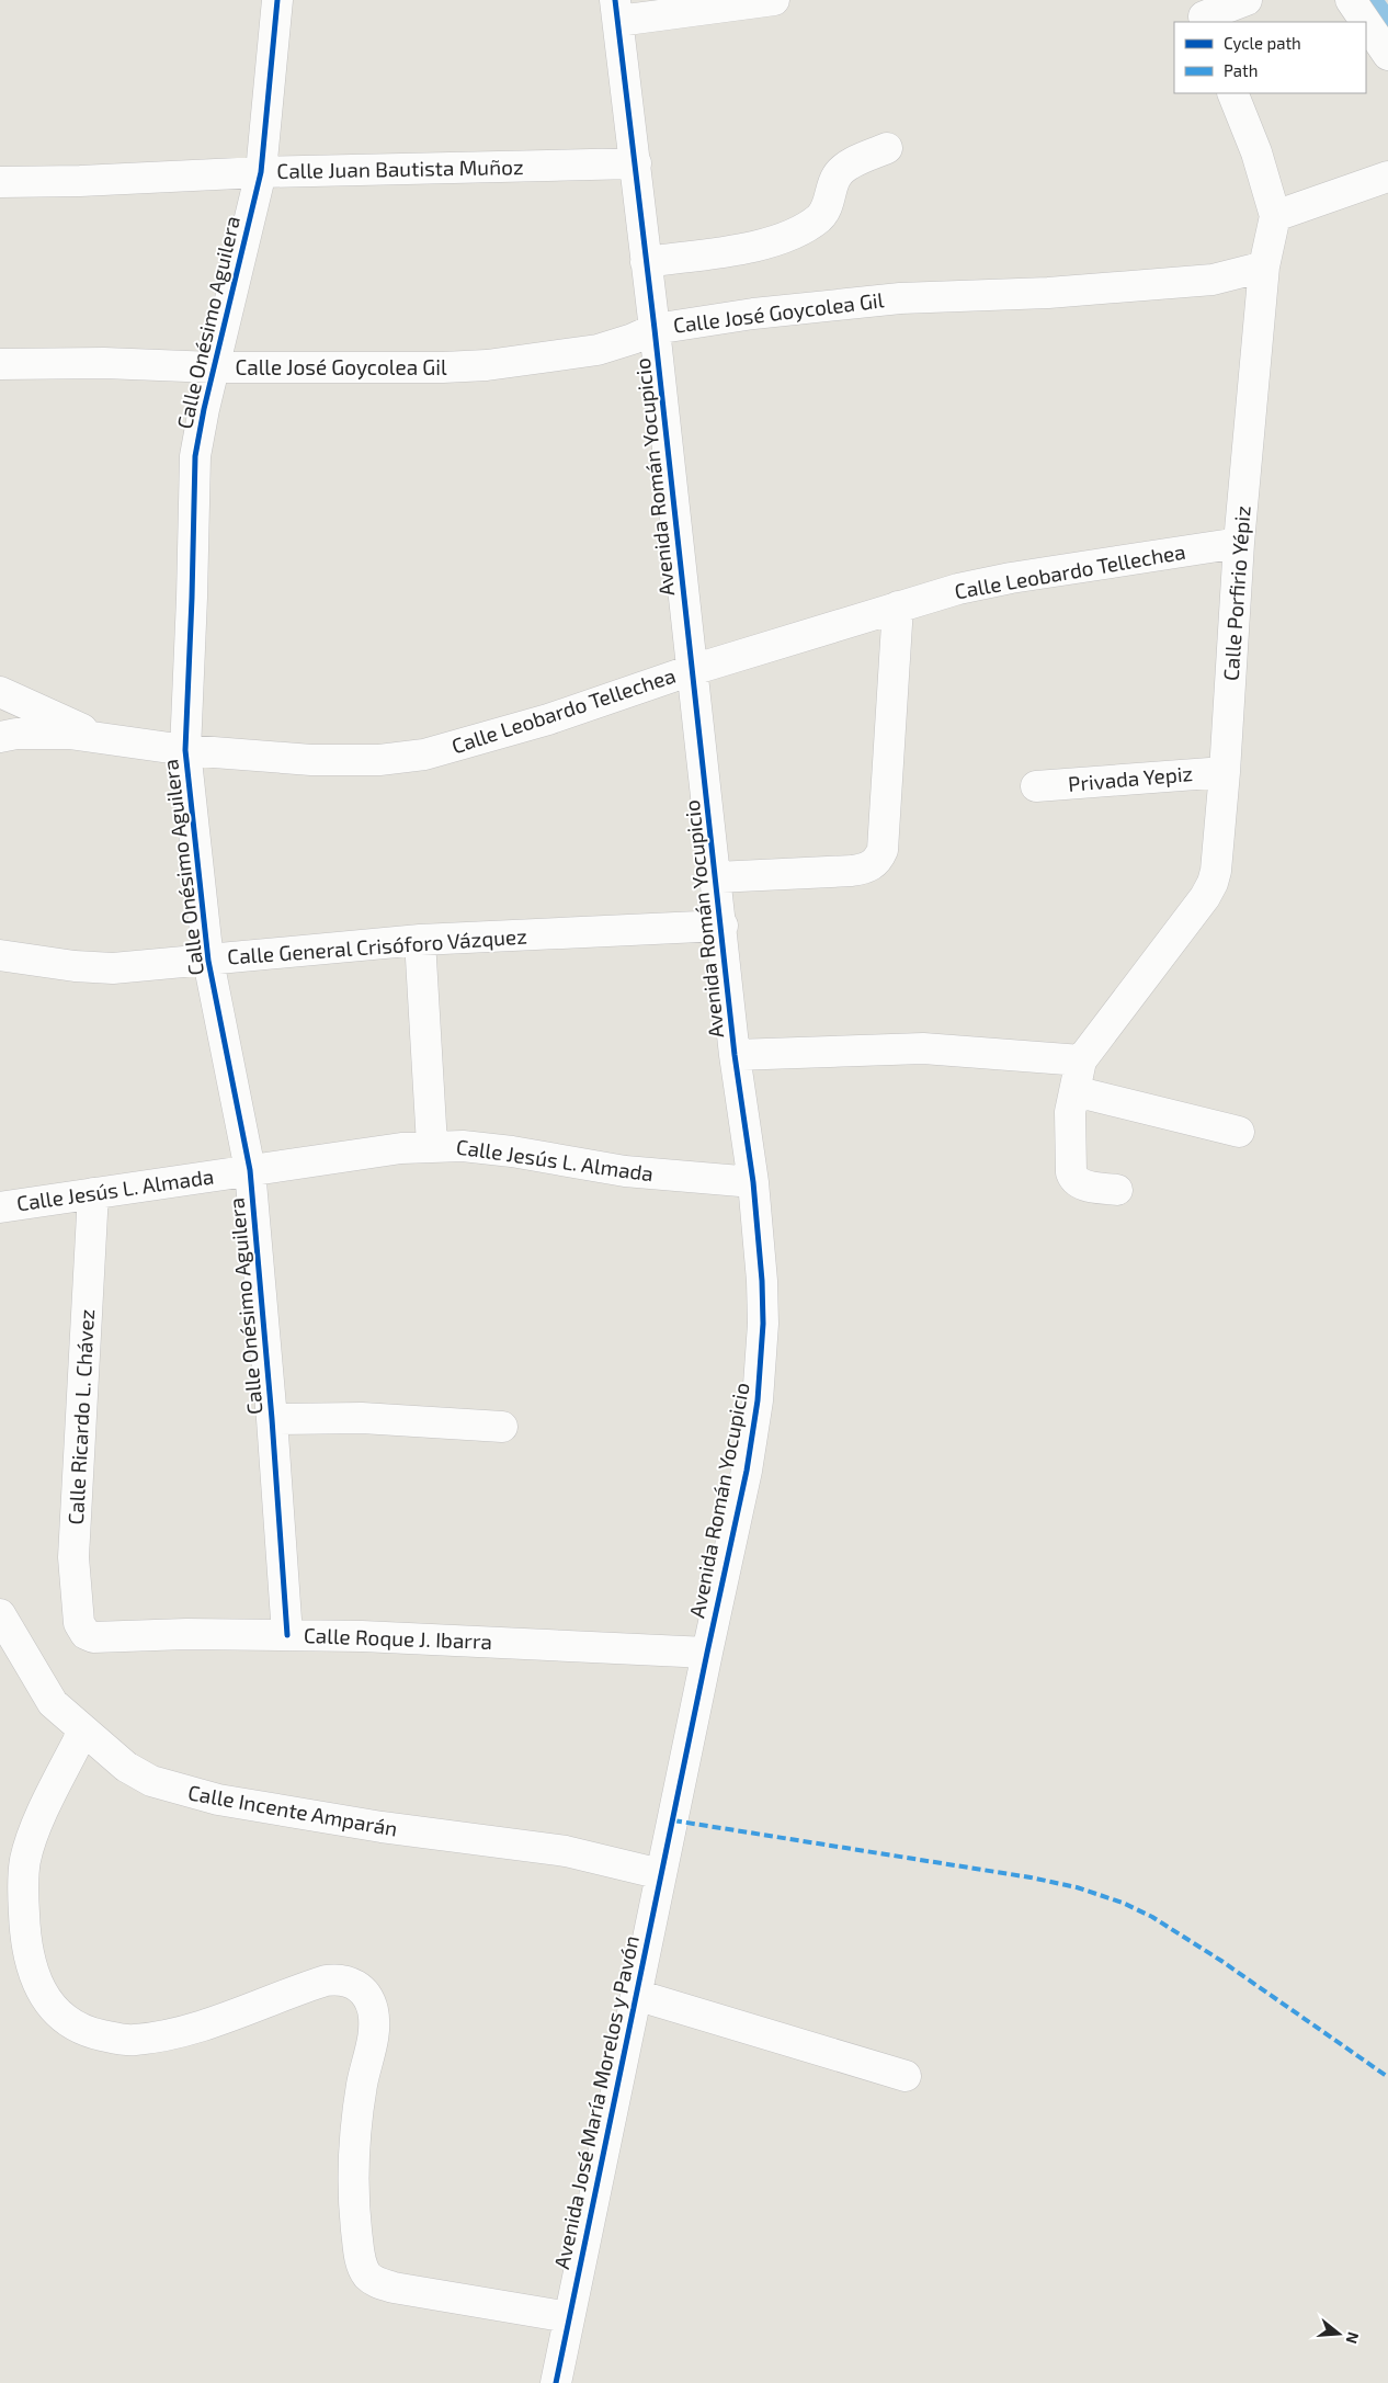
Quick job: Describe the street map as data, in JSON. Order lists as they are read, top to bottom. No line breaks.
{"streets":{"street":["Calle Juan Bautista Muñoz","Calle José Goycolea Gil","Calle Onésimo Aguilera","Avenida Román Yocupicio","Calle Leobardo Tellechea","Calle Porfirio Yépiz","Privada Yepiz","Calle General Crisóforo Vázquez","Calle Jesús L. Almada","Calle Ricardo L. Chávez","Calle Roque J. Ibarra","Calle Incente Amparán","Avenida José María Morelos y Pavón"]},"crossings":[["Calle Juan Bautista Muñoz","Calle Onésimo Aguilera"],["Calle Juan Bautista Muñoz","Avenida Román Yocupicio"],["Calle José Goycolea Gil","Calle Onésimo Aguilera"],["Calle José Goycolea Gil","Avenida Román Yocupicio"],["Calle José Goycolea Gil","Calle Porfirio Yépiz"],["Calle Onésimo Aguilera","Calle Leobardo Tellechea"],["Calle Onésimo Aguilera","Calle General Crisóforo Vázquez"],["Calle Onésimo Aguilera","Calle Jesús L. Almada"],["Calle Onésimo Aguilera","Calle Roque J. Ibarra"],["Avenida Román Yocupicio","Calle Leobardo Tellechea"],["Avenida Román Yocupicio","Calle General Crisóforo Vázquez"],["Avenida Román Yocupicio","Calle Jesús L. Almada"],["Avenida Román Yocupicio","Calle Roque J. Ibarra"],["Avenida Román Yocupicio","Avenida José María Morelos y Pavón"],["Calle Leobardo Tellechea","Calle Porfirio Yépiz"],["Calle Porfirio Yépiz","Privada Yepiz"],["Calle Jesús L. Almada","Calle Ricardo L. Chávez"],["Calle Ricardo L. Chávez","Calle Roque J. Ibarra"],["Calle Incente Amparán","Avenida José María Morelos y Pavón"]],"legend":["Cycle path","Path"],"north":"right"}
